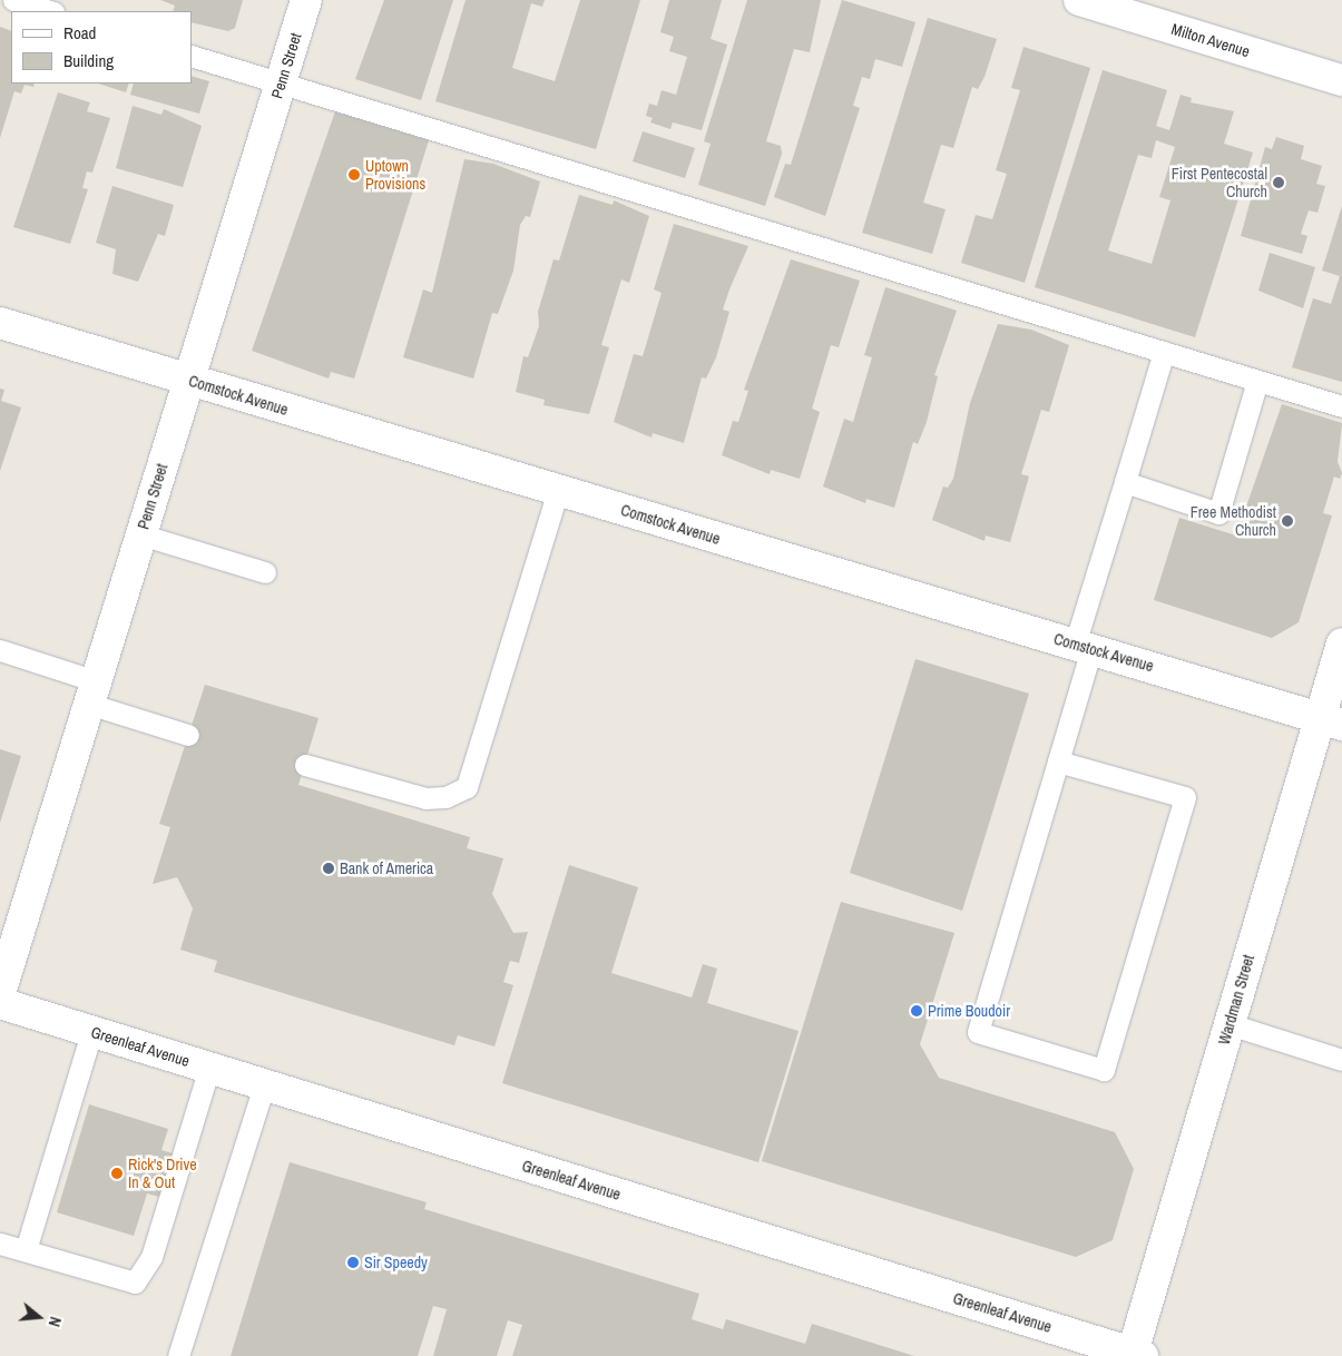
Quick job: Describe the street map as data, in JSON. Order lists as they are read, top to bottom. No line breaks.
{"streets":{"street":["Milton Avenue","Penn Street","Comstock Avenue","Wardman Street","Greenleaf Avenue"]},"crossings":[["Penn Street","Comstock Avenue"],["Comstock Avenue","Wardman Street"],["Wardman Street","Greenleaf Avenue"]],"places":["Uptown Provisions","First Pentecostal Church","Free Methodist Church","Bank of America","Prime Boudoir","Rick's Drive In & Out","Sir Speedy"],"legend":["Road","Building"],"north":"right"}
